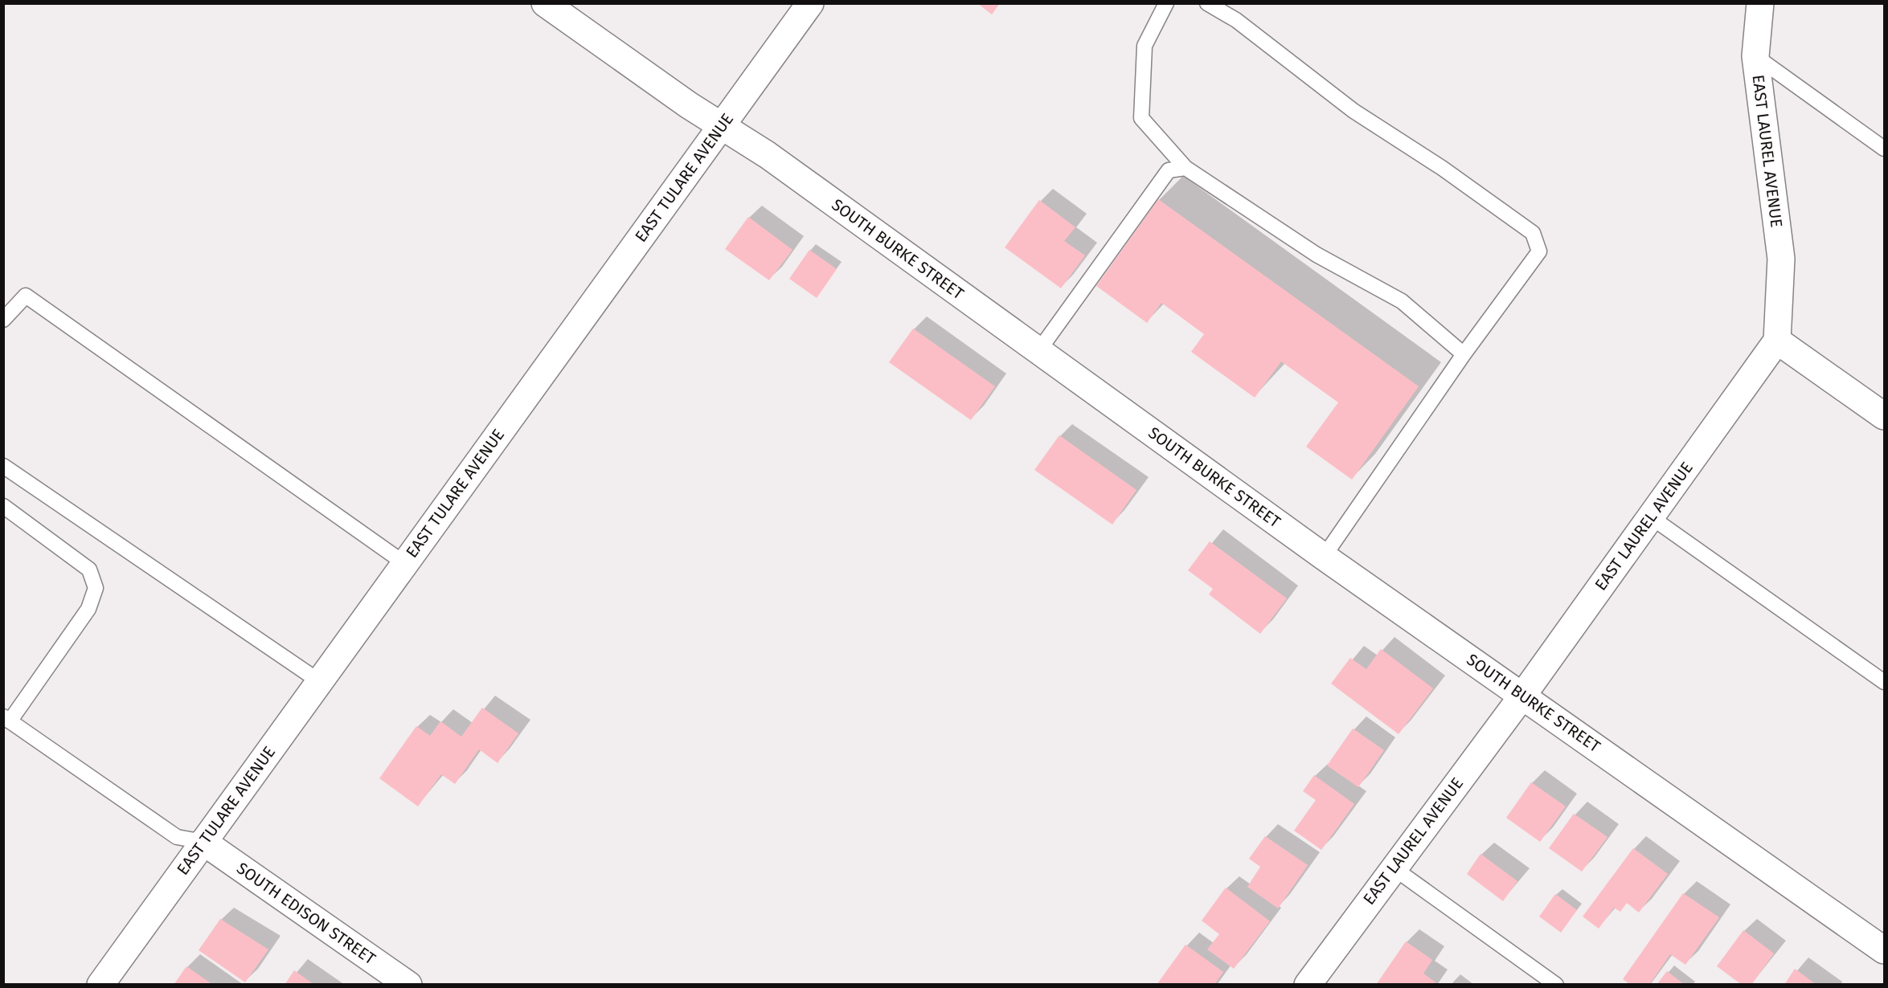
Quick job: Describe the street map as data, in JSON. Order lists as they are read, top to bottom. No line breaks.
{"streets":{"street":["EAST LAUREL AVENUE","EAST TULARE AVENUE","SOUTH BURKE STREET","SOUTH EDISON STREET"]},"crossings":[["EAST LAUREL AVENUE","SOUTH BURKE STREET"],["EAST TULARE AVENUE","SOUTH BURKE STREET"],["EAST TULARE AVENUE","SOUTH EDISON STREET"]]}
